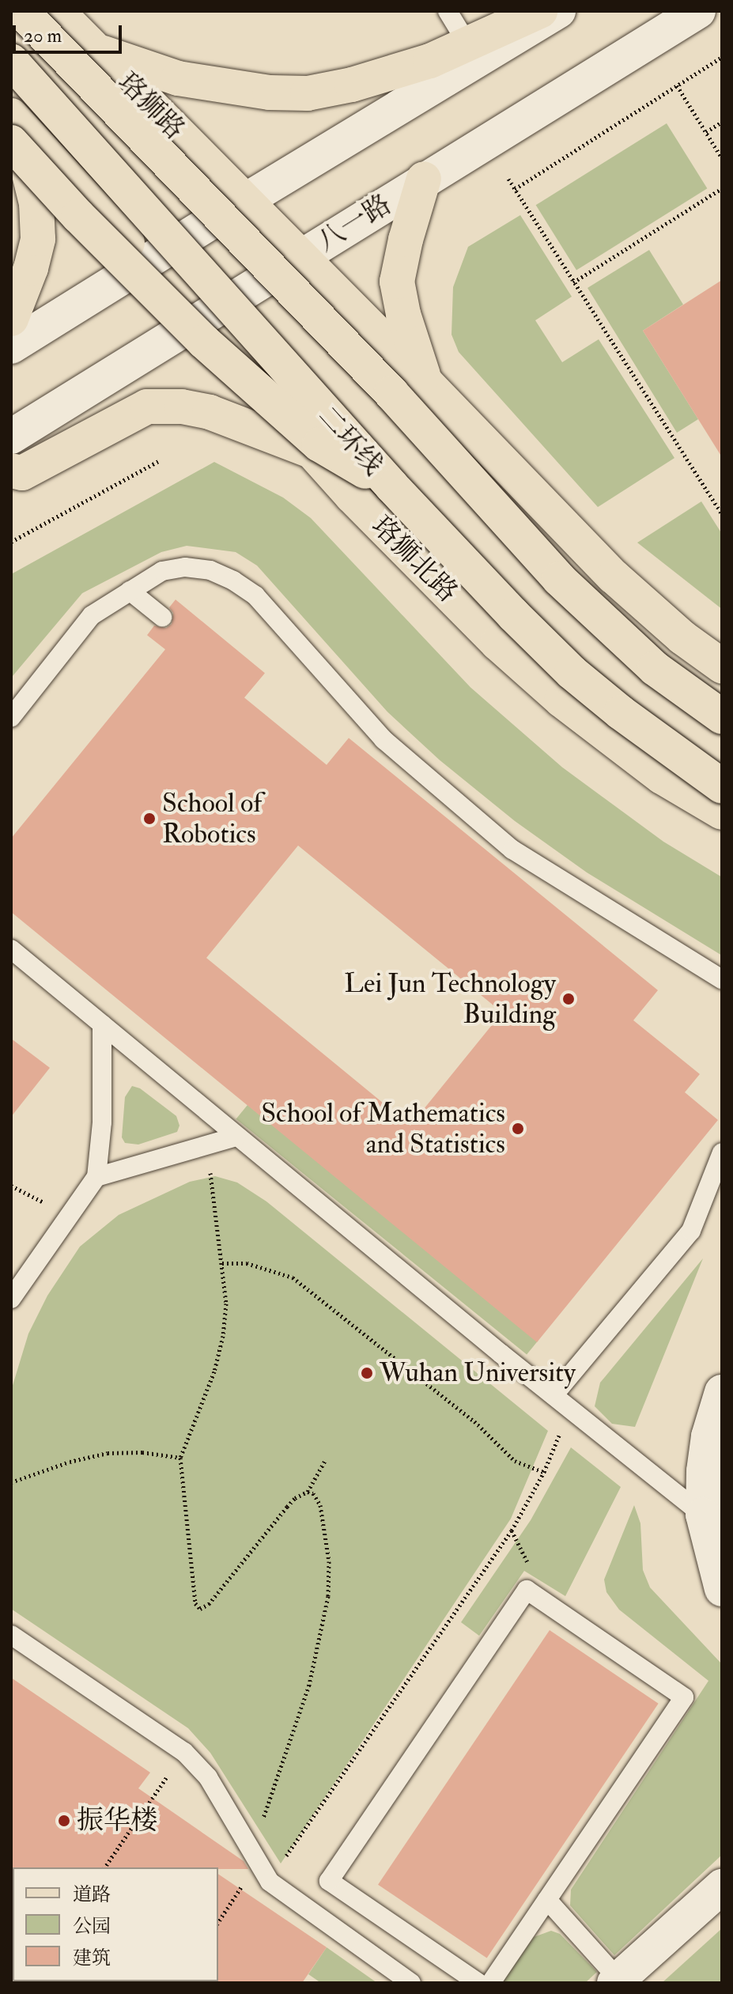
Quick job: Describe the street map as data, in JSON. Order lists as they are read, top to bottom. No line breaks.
{"streets":{"main road":["珞狮路","八一路","二环线","珞狮北路"]},"crossings":[["八一路","珞狮北路"]],"places":["School of Robotics","Lei Jun Technology Building","School of Mathematics and Statistics","Wuhan University","振华楼"],"legend":["道路","公园","建筑"],"scale_bar":"20 m"}
